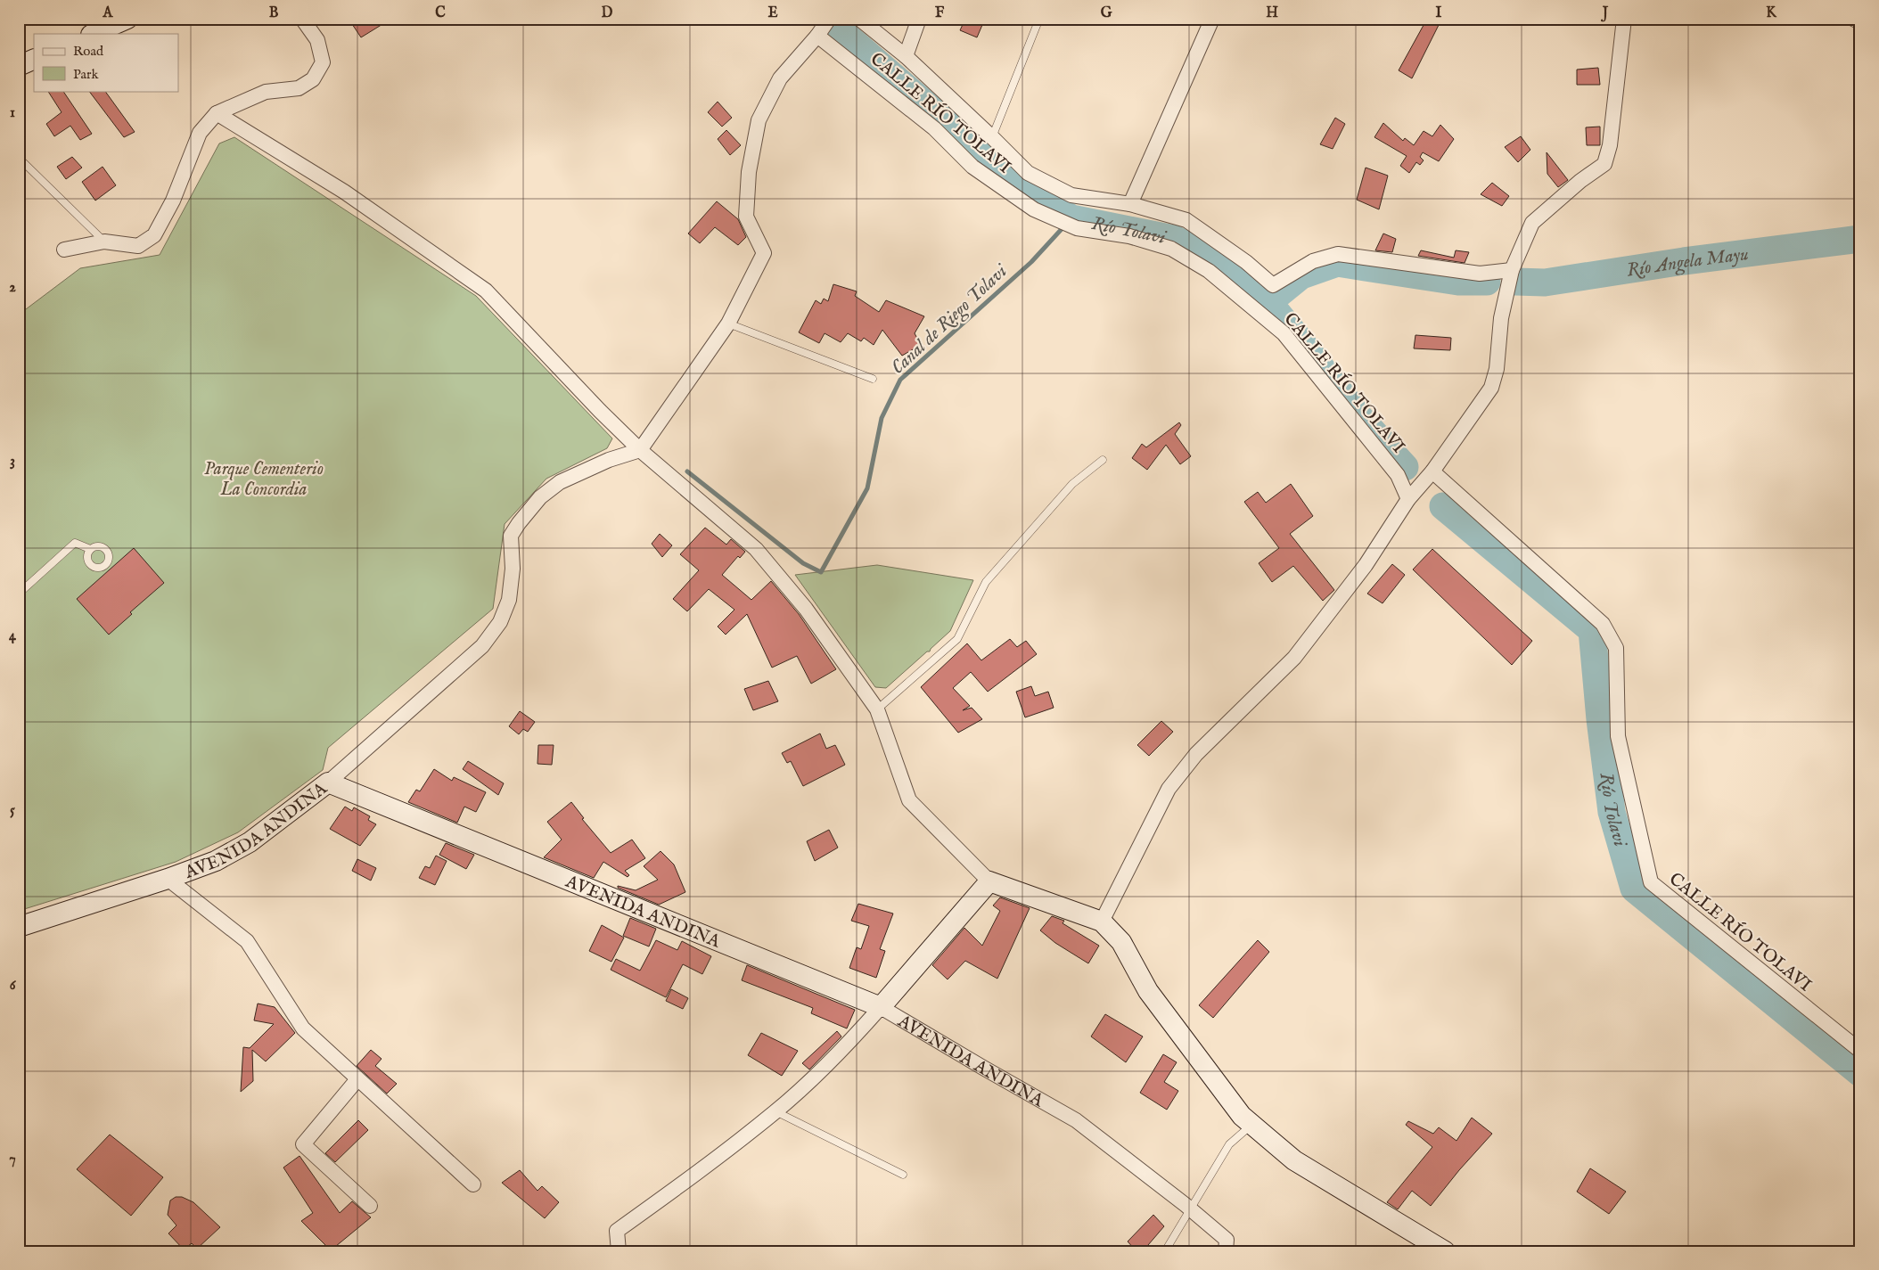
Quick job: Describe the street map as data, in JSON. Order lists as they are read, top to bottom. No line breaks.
{"streets":{"street":["CALLE RÍO TOLAVI","AVENIDA ANDINA"]},"water":["Río Tolavi","Río Angela Mayu","Canal de Riego Tolavi"],"parks":["Parque Cementerio La Concordia"],"legend":["Road","Park"],"grid":{"columns":["A","B","C","D","E","F","G","H","I","J","K"],"rows":["1","2","3","4","5","6","7"]}}
